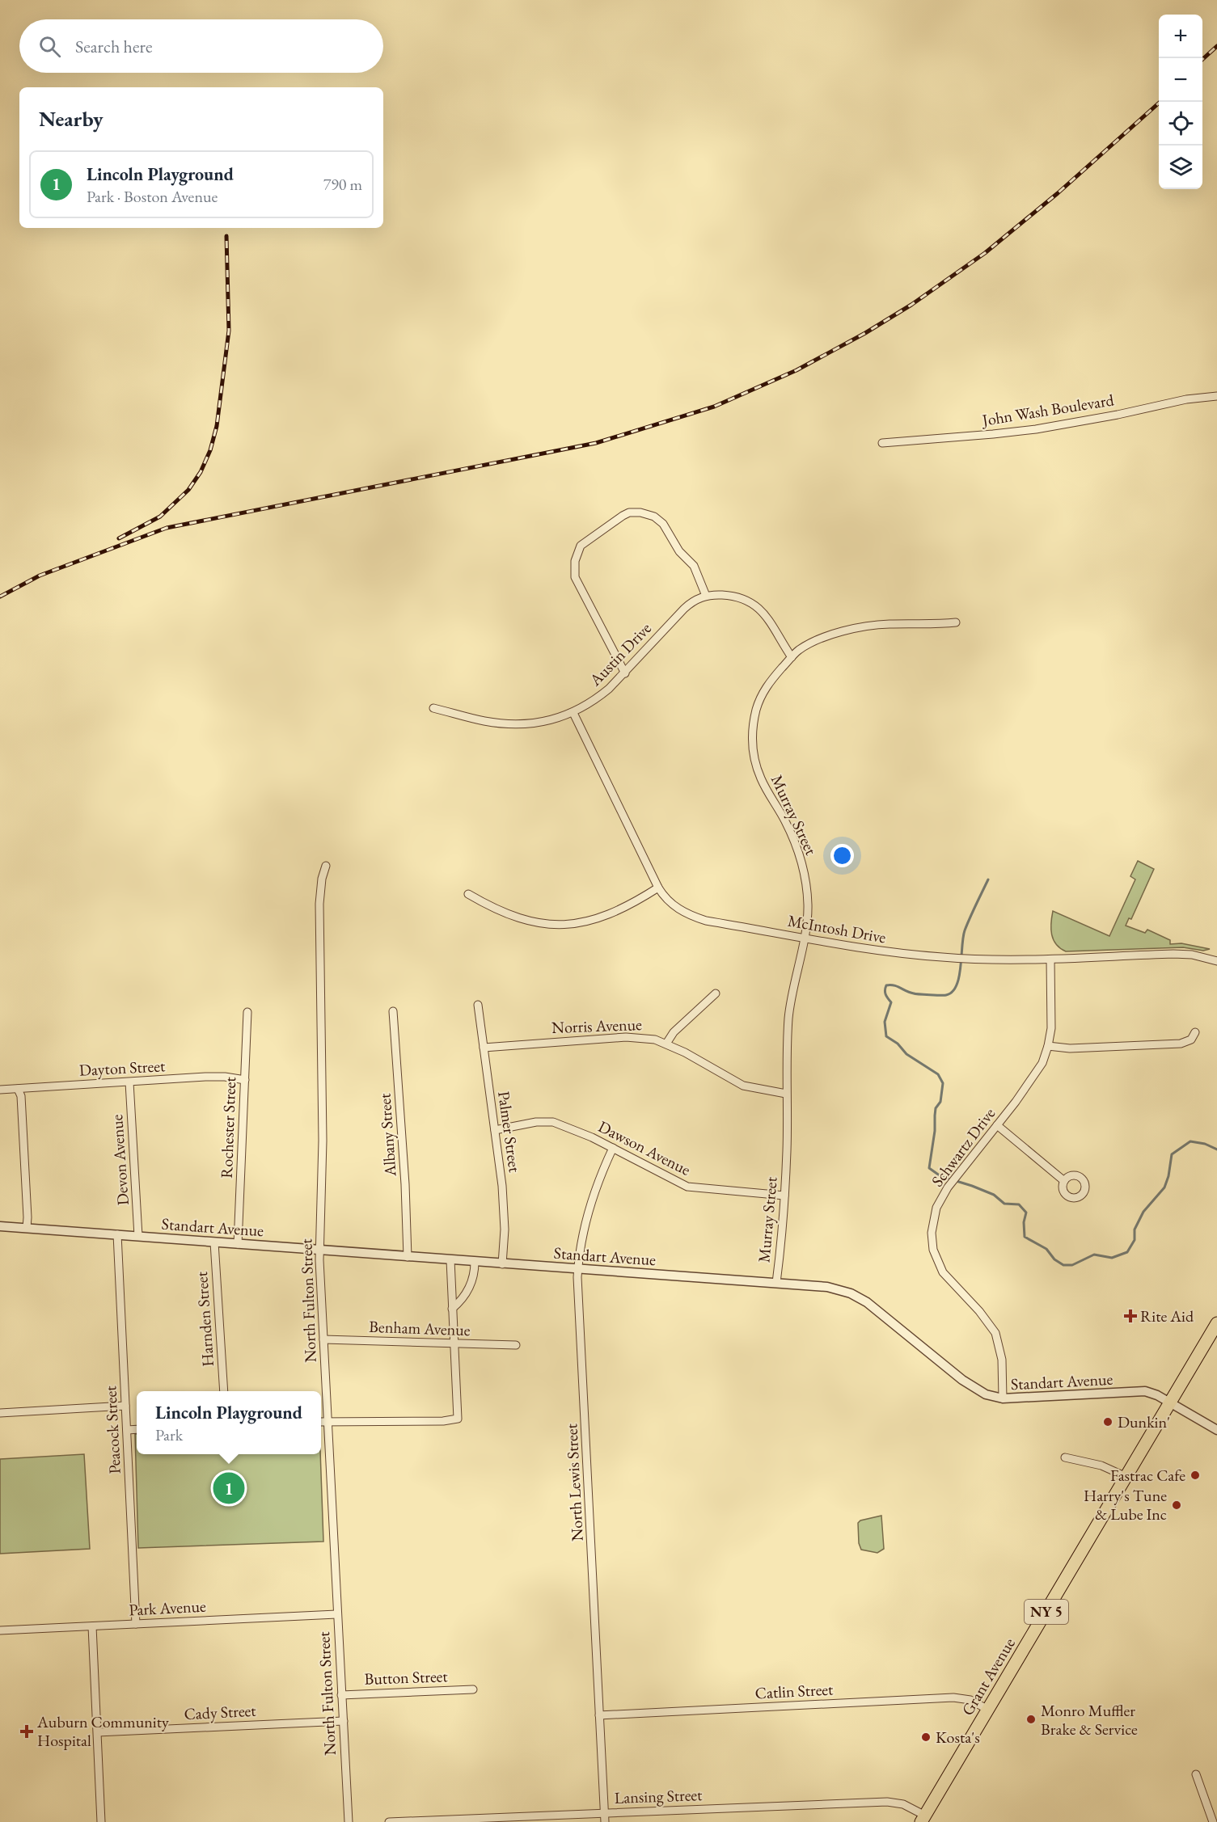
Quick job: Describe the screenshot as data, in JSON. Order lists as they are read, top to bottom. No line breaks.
{"streets":{"highway":["NY 5","Grant Avenue"],"street":["John Wash Boulevard","Austin Drive","Murray Street","McIntosh Drive","Norris Avenue","Dayton Street","Rochester Street","Palmer Street","Albany Street","Schwartz Drive","Dawson Avenue","Devon Avenue","Standart Avenue","North Fulton Street","Harnden Street","Benham Avenue","Peacock Street","North Lewis Street","Park Avenue","Button Street","Catlin Street","Cady Street","Lansing Street"]},"crossings":[["Austin Drive","Murray Street"],["Austin Drive","McIntosh Drive"],["Murray Street","McIntosh Drive"],["Murray Street","Norris Avenue"],["Murray Street","Dawson Avenue"],["Murray Street","Standart Avenue"],["McIntosh Drive","Schwartz Drive"],["Norris Avenue","Palmer Street"],["Dayton Street","Rochester Street"],["Dayton Street","Devon Avenue"],["Rochester Street","Standart Avenue"],["Palmer Street","Dawson Avenue"],["Palmer Street","Standart Avenue"],["Albany Street","Standart Avenue"],["Schwartz Drive","Standart Avenue"],["Dawson Avenue","North Lewis Street"],["Devon Avenue","Standart Avenue"],["Standart Avenue","North Fulton Street"],["Standart Avenue","Harnden Street"],["Standart Avenue","Peacock Street"],["Standart Avenue","North Lewis Street"],["Standart Avenue","Grant Avenue"],["North Fulton Street","Benham Avenue"],["North Fulton Street","Park Avenue"],["North Fulton Street","Button Street"],["North Fulton Street","Cady Street"],["Peacock Street","Park Avenue"],["North Lewis Street","Catlin Street"],["North Lewis Street","Lansing Street"],["Grant Avenue","Catlin Street"],["Grant Avenue","Lansing Street"]],"places":{"health":["Rite Aid","Auburn Community Hospital"],"other":["Dunkin'","Fastrac Cafe","Harry's Tune & Lube Inc","Monro Muffler Brake & Service","Kosta's"]},"page":{"map_buttons":["+","−"],"search":"Search here","heading":"Nearby","list":[{"mark":"1","name":"Lincoln Playground","note":"Park · Boston Avenue","value":"790 m"}],"popup":["Lincoln Playground","Park"],"pins":"1"}}
